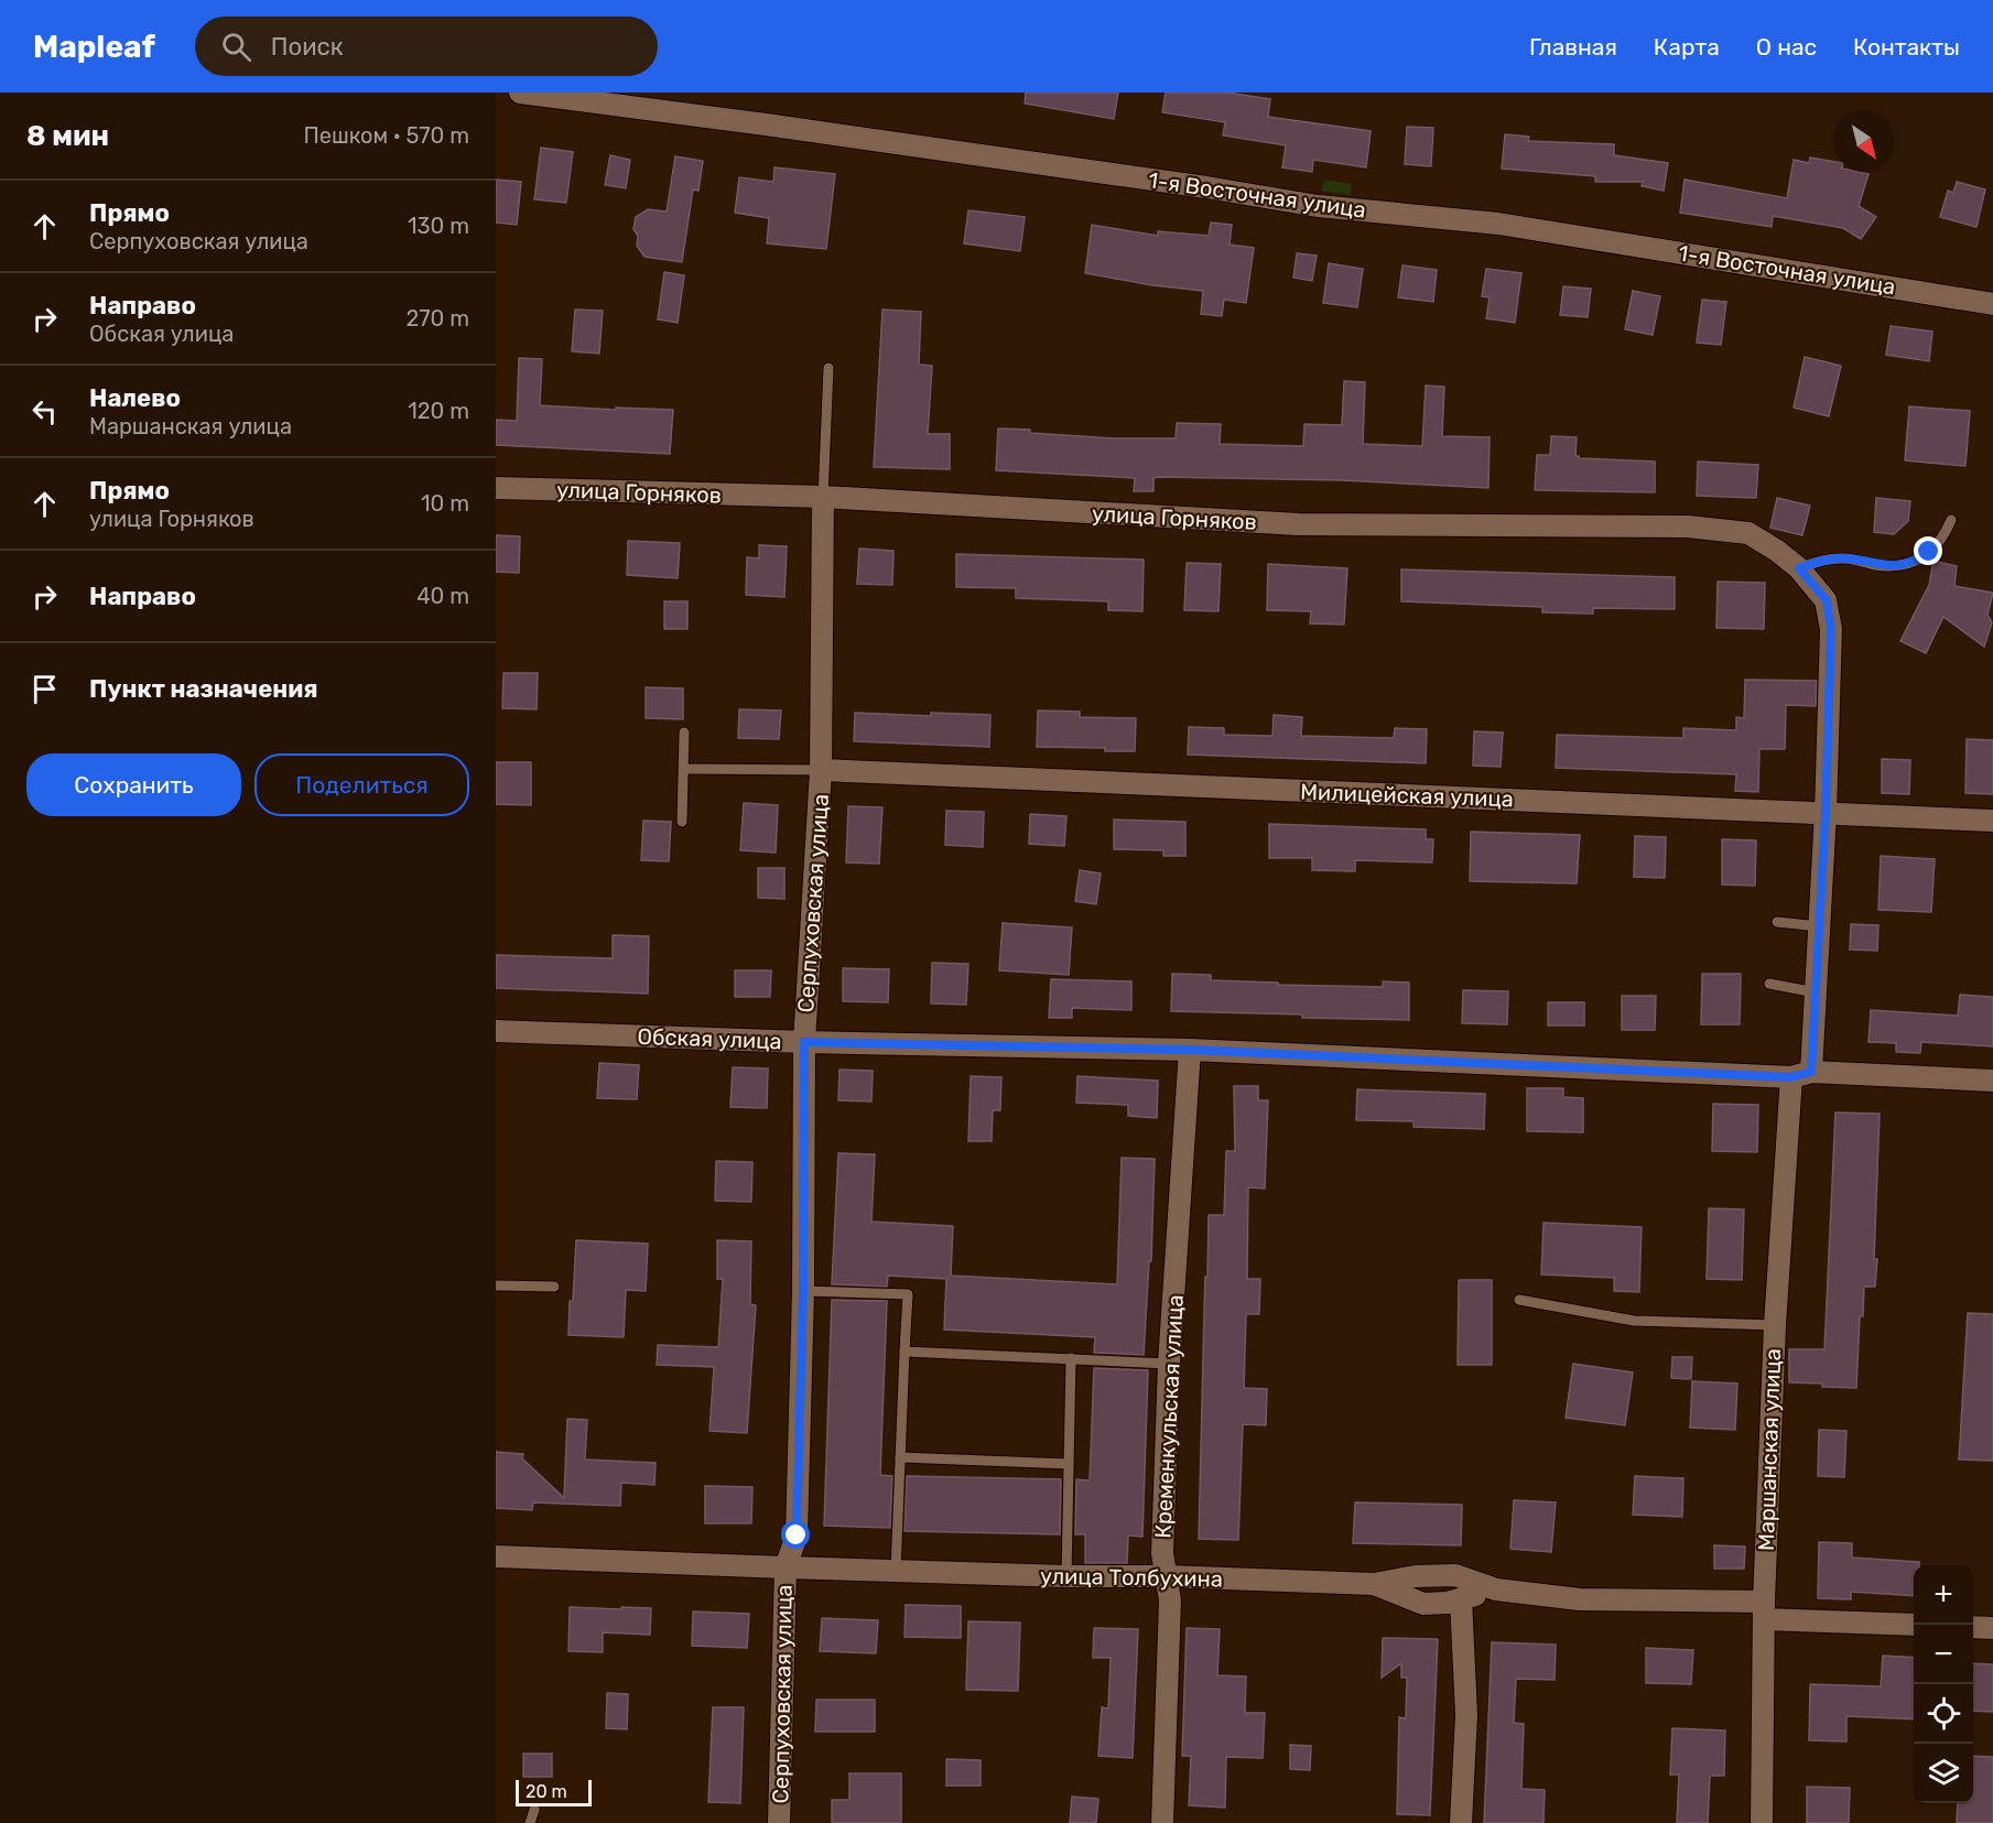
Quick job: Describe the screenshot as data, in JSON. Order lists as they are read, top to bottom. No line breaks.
{"streets":{"street":["1-я Восточная улица","улица Горняков","Милицейская улица","Серпуховская улица","Обская улица","Кременкульская улица","Маршанская улица","улица Толбухина"]},"crossings":[["улица Горняков","Серпуховская улица"],["улица Горняков","Маршанская улица"],["Милицейская улица","Серпуховская улица"],["Милицейская улица","Маршанская улица"],["Серпуховская улица","Обская улица"],["Серпуховская улица","улица Толбухина"],["Обская улица","Кременкульская улица"],["Обская улица","Маршанская улица"],["Кременкульская улица","улица Толбухина"],["Маршанская улица","улица Толбухина"]],"scale_bar":"20 m","north":"bottom right","page":{"header":"Mapleaf","search":"Поиск","nav":["Главная","Карта","О нас","Контакты"],"heading":["8 мин","Пешком · 570 m"],"list":[["Прямо","Серпуховская улица","130 m"],["Направо","Обская улица","270 m"],["Налево","Маршанская улица","120 m"],["Прямо","улица Горняков","10 m"],["Направо","40 m"],"Пункт назначения"],"buttons":["Сохранить","Поделиться"],"map_buttons":["+","−"],"scale":"20 m"}}
